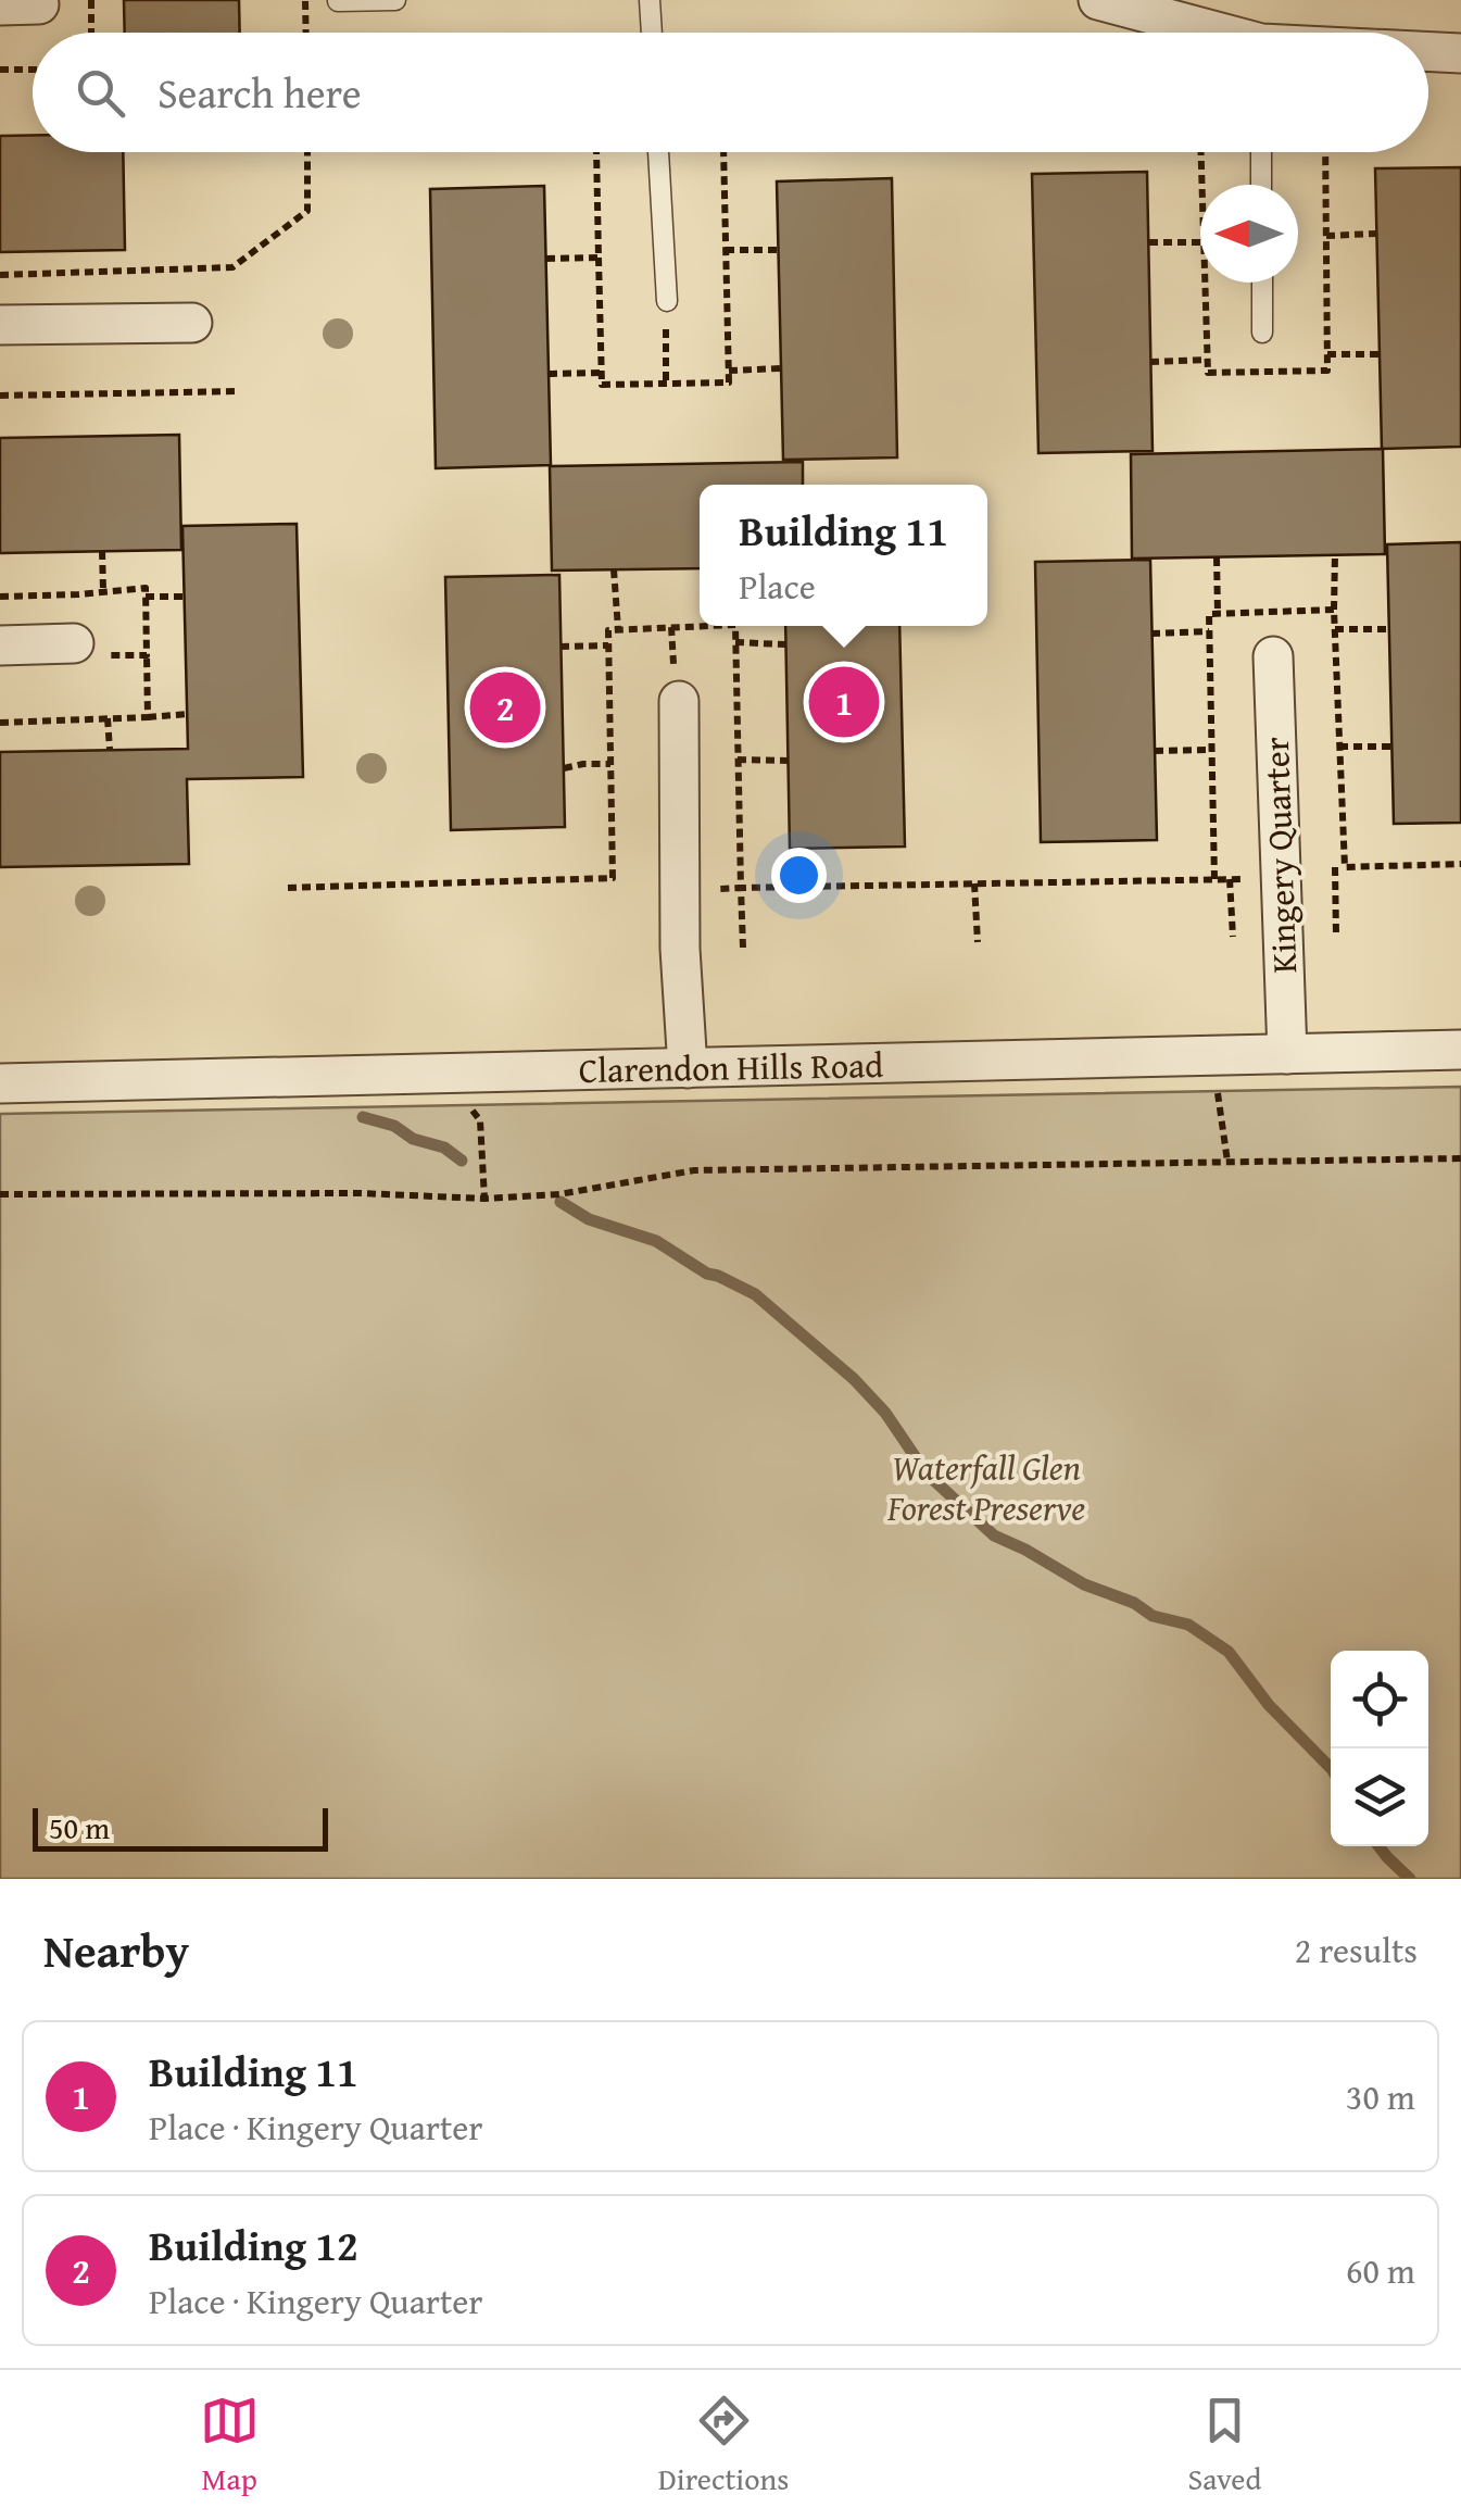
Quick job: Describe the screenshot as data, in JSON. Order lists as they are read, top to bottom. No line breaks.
{"streets":{"street":["Kingery Quarter","Clarendon Hills Road"]},"crossings":[["Kingery Quarter","Clarendon Hills Road"]],"parks":["Waterfall Glen Forest Preserve"],"scale_bar":"50 m","north":"left","page":{"search":"Search here","popup":["Building 11","Place"],"pins":["1","2"],"scale":"50 m","heading":["Nearby","2 results"],"list":[{"mark":"1","name":"Building 11","note":"Place · Kingery Quarter","value":"30 m"},{"mark":"2","name":"Building 12","note":"Place · Kingery Quarter","value":"60 m"}],"nav":["Map","Directions","Saved"]}}
